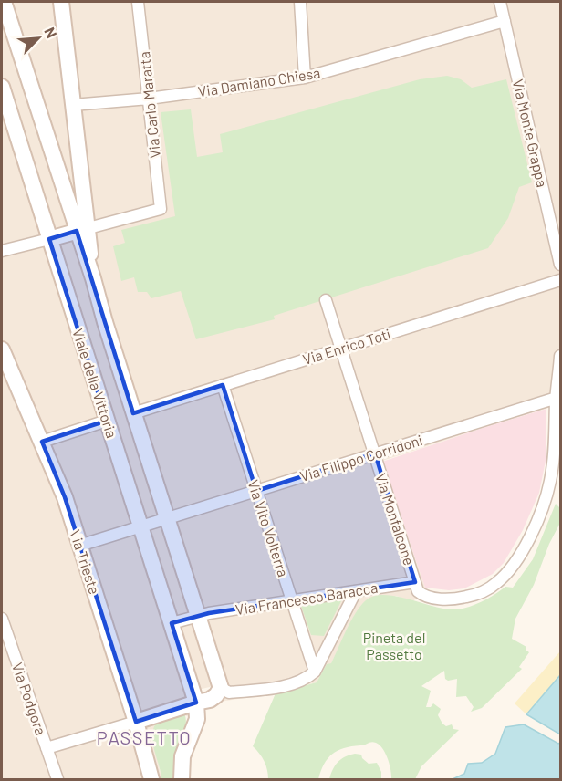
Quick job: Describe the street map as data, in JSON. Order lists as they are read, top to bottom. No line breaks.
{"streets":{"street":["Via Damiano Chiesa","Via Carlo Maratta","Via Monte Grappa","Via Enrico Toti","Viale della Vittoria","Via Filippo Corridoni","Via Monfalcone","Via Vito Volterra","Via Trieste","Via Francesco Baracca","Via Podgora"]},"crossings":[["Via Damiano Chiesa","Via Carlo Maratta"],["Via Damiano Chiesa","Via Monte Grappa"],["Via Carlo Maratta","Viale della Vittoria"],["Via Enrico Toti","Viale della Vittoria"],["Via Enrico Toti","Via Monfalcone"],["Via Enrico Toti","Via Vito Volterra"],["Viale della Vittoria","Via Filippo Corridoni"],["Viale della Vittoria","Via Francesco Baracca"],["Via Filippo Corridoni","Via Monfalcone"],["Via Filippo Corridoni","Via Vito Volterra"],["Via Monfalcone","Via Francesco Baracca"],["Via Vito Volterra","Via Francesco Baracca"]],"districts":["PASSETTO"],"parks":["Pineta del Passetto"],"north":"top right"}
